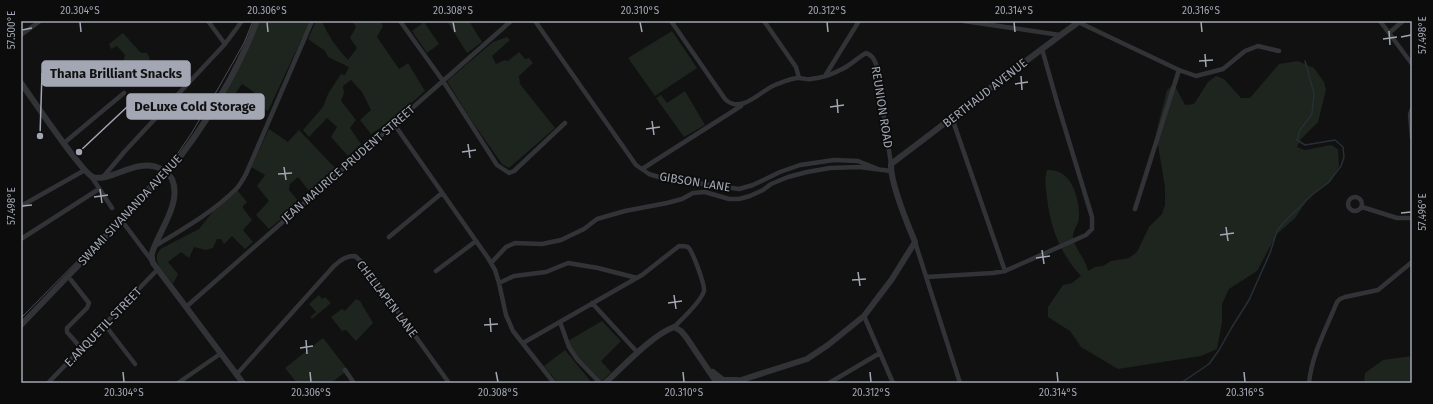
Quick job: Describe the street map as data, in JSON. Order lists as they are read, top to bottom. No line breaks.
{"streets":{"street":["BERTHAUD AVENUE","REUNION ROAD","JEAN MAURICE PRUDENT STREET","GIBSON LANE","SWAMI SIVANANDA AVENUE","CHELLAPEN LANE","E.ANQUETIL STREET"]},"crossings":[["BERTHAUD AVENUE","REUNION ROAD"],["REUNION ROAD","GIBSON LANE"]],"places":["Thana Brilliant Snacks","DeLuxe Cold Storage"],"coordinates":["20.304°S","20.306°S","20.308°S","20.310°S","20.312°S","20.314°S","20.316°S","57.500°E","57.498°E","57.496°E"]}
